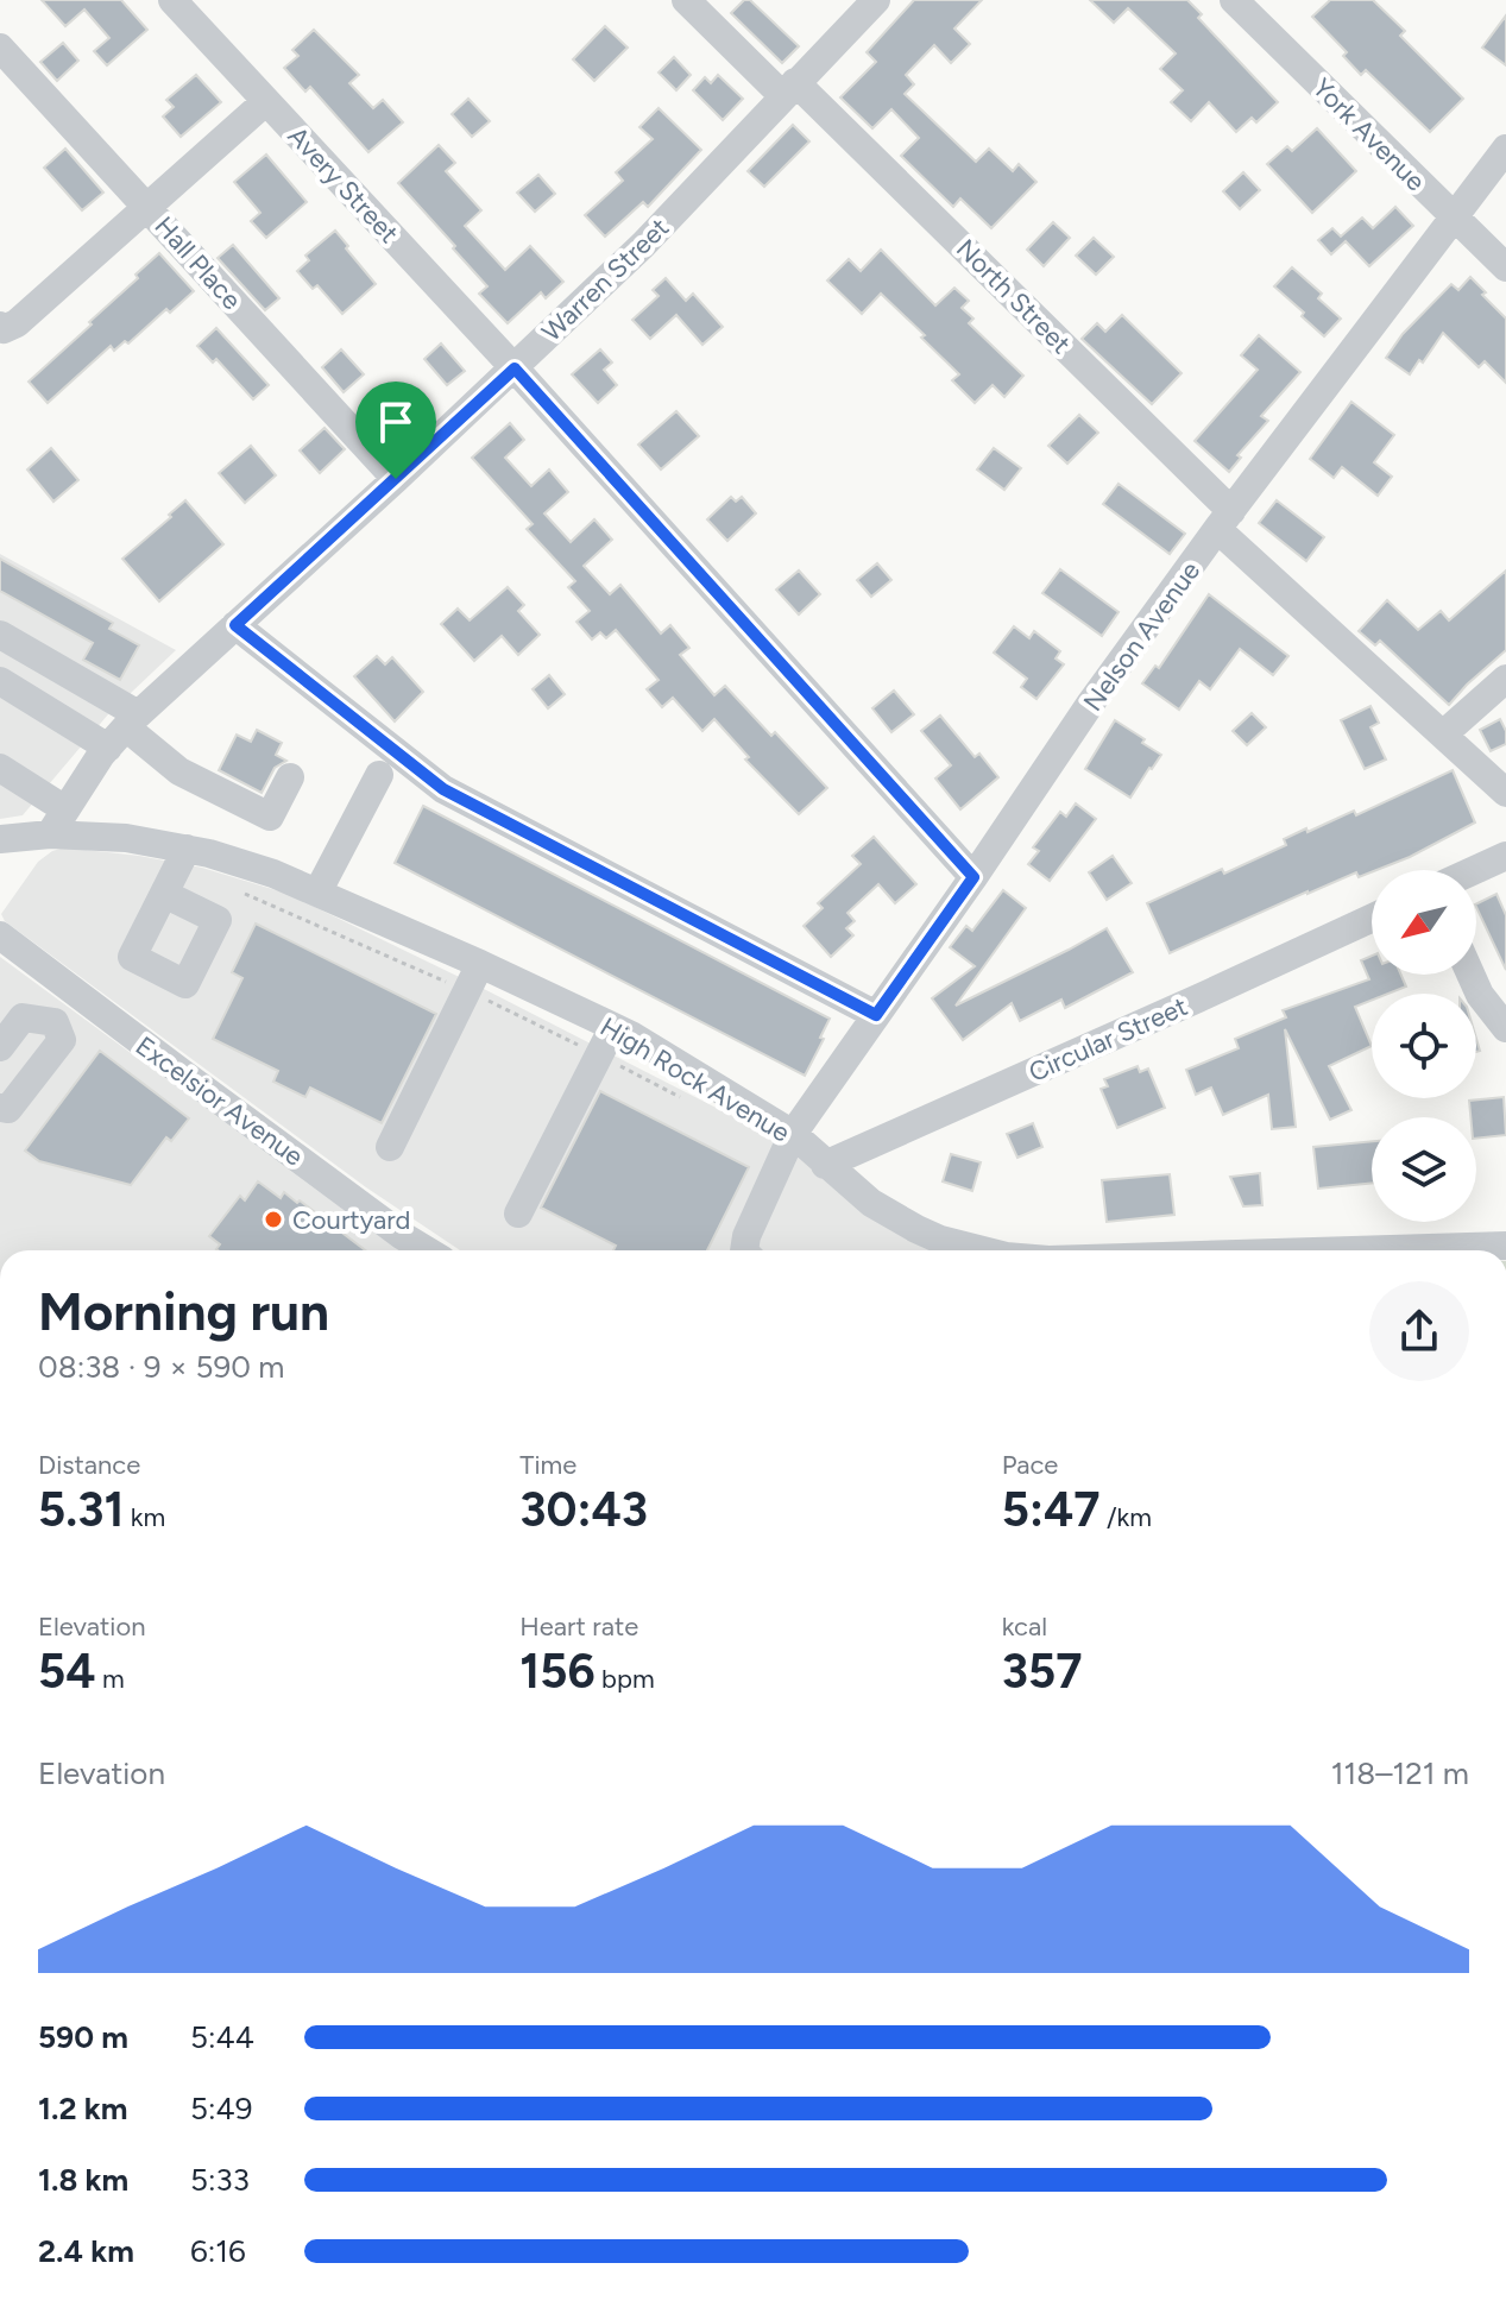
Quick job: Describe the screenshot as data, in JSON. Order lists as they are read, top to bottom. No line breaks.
{"streets":{"street":["York Avenue","Avery Street","Hall Place","Warren Street","North Street","Nelson Avenue","Circular Street","High Rock Avenue","Excelsior Avenue"]},"crossings":[["York Avenue","Nelson Avenue"],["Avery Street","Warren Street"],["Avery Street","Nelson Avenue"],["Hall Place","Warren Street"],["Warren Street","North Street"],["Warren Street","High Rock Avenue"],["North Street","Nelson Avenue"],["Nelson Avenue","High Rock Avenue"],["Circular Street","High Rock Avenue"]],"places":["Courtyard"],"north":"bottom left","page":{"heading":["Morning run","08:38 · 9 × 590 m"],"stats":[["Distance","5.31 km"],["Time","30:43"],["Pace","5:47 /km"],["Elevation","54 m"],["Heart rate","156 bpm"],["kcal","357"]],"chart":["Elevation","118–121 m"],"list":[{"name":"590 m","note":"5:44"},{"name":"1.2 km","note":"5:49"},{"name":"1.8 km","note":"5:33"},{"name":"2.4 km","note":"6:16"}]}}
